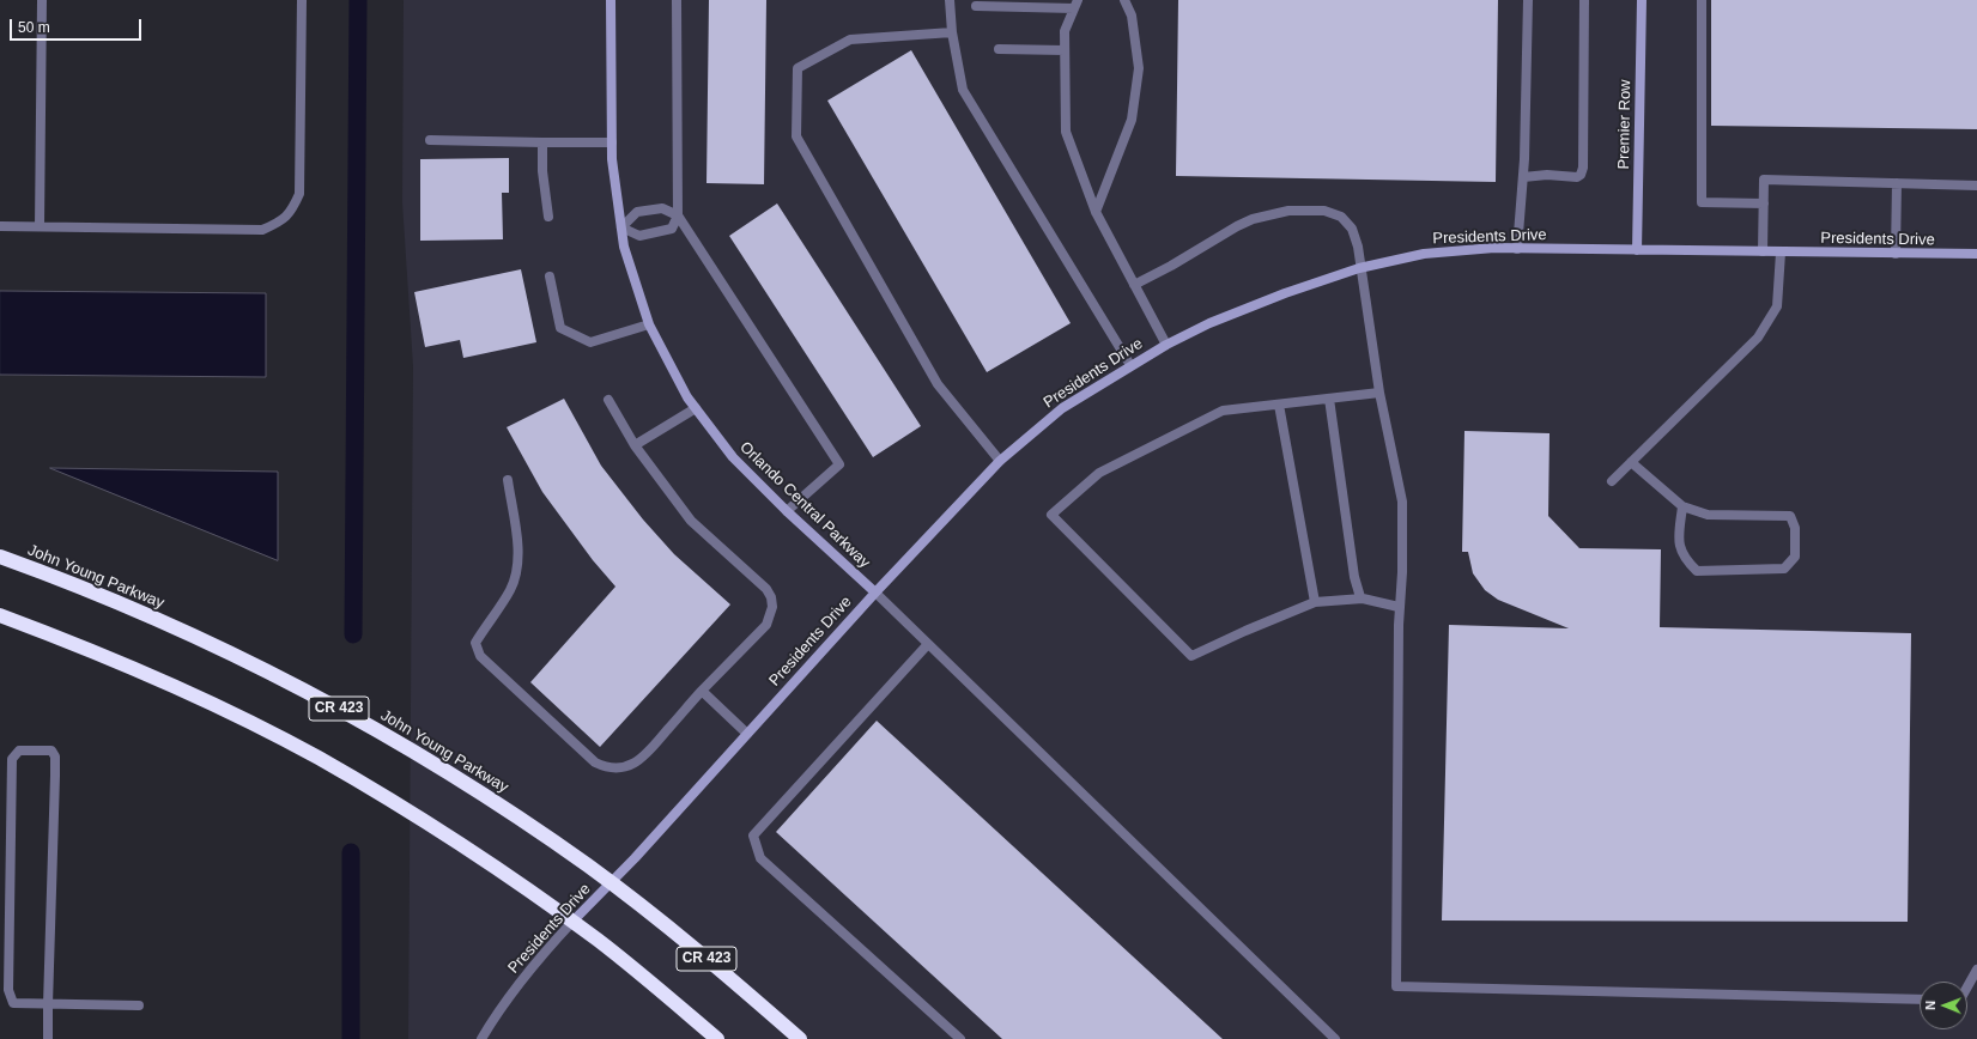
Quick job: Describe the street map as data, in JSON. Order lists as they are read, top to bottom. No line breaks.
{"streets":{"highway":["John Young Parkway","CR 423"],"street":["Premier Row","Presidents Drive","Orlando Central Parkway"]},"crossings":[["Premier Row","Presidents Drive"],["Presidents Drive","Orlando Central Parkway"],["Presidents Drive","John Young Parkway"]],"scale_bar":"50 m","north":"left"}
